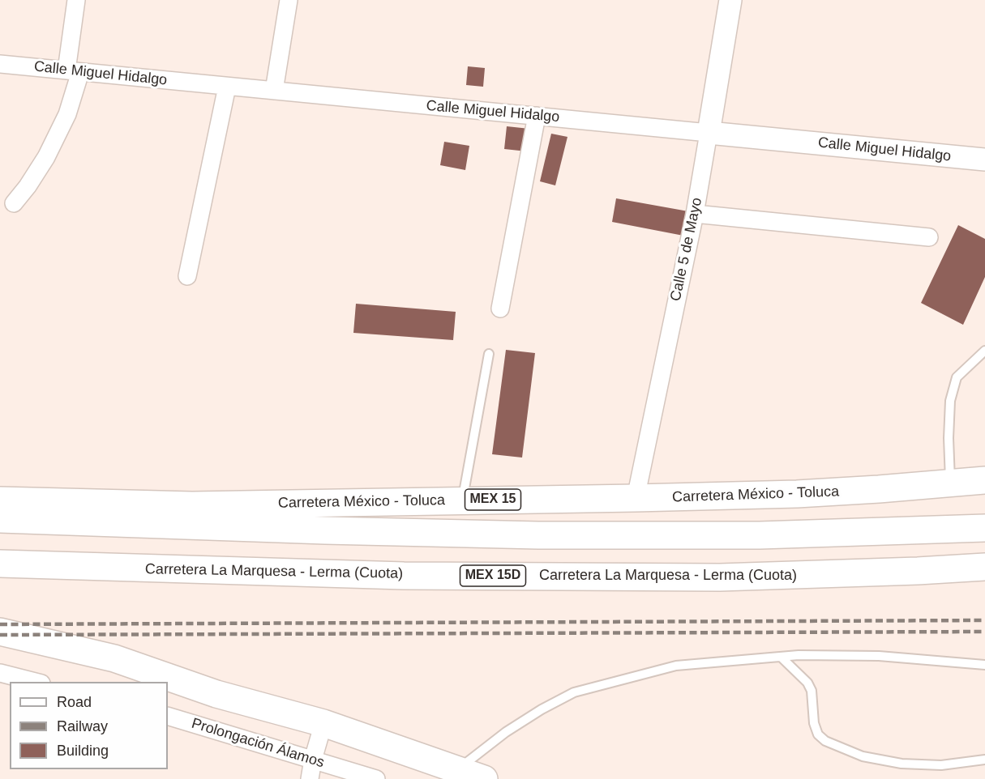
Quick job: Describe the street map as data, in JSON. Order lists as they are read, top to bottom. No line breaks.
{"streets":{"main road":["Carretera México - Toluca","MEX 15","Carretera La Marquesa - Lerma (Cuota)","MEX 15D"],"street":["Calle Miguel Hidalgo","Calle 5 de Mayo","Prolongación Álamos"]},"crossings":[["Calle Miguel Hidalgo","Calle 5 de Mayo"],["Calle 5 de Mayo","Carretera México - Toluca"]],"legend":["Road","Railway","Building"]}
